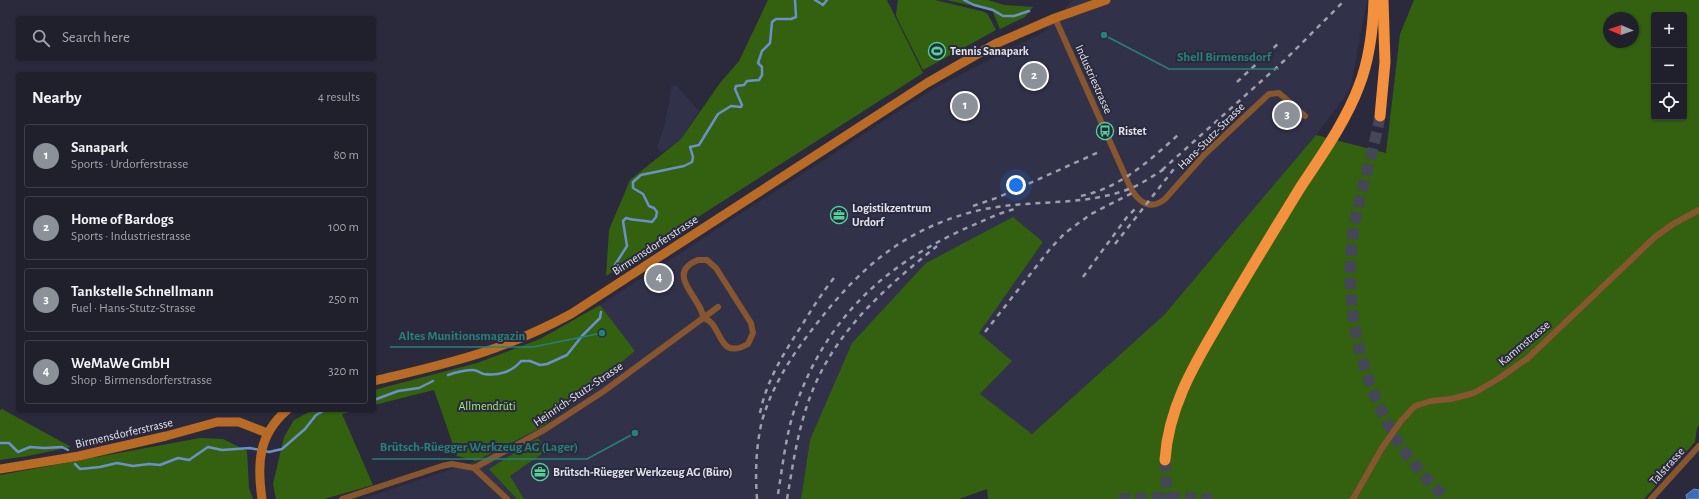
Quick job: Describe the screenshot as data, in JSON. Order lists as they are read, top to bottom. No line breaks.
{"streets":{"main road":["Birmensdorferstrasse"],"street":["Industriestrasse","Hans-Stutz-Strasse","Kammstrasse","Heinrich-Stutz-Strasse","Talstrasse"]},"crossings":[["Industriestrasse","Hans-Stutz-Strasse"],["Industriestrasse","Birmensdorferstrasse"]],"parks":["Allmendrüti"],"places":{"other":["Shell Birmensdorf","Altes Munitionsmagazin","Brütsch-Rüegger Werkzeug AG (Lager)"],"sports":["Tennis Sanapark"],"bus stop":["Ristet"],"office":["Logistikzentrum Urdorf","Brütsch-Rüegger Werkzeug AG (Büro)"]},"north":"left","page":{"map_buttons":["+","−"],"search":"Search here","pins":["2","1","3","4"],"heading":["Nearby","4 results"],"list":[{"mark":"1","name":"Sanapark","note":"Sports · Urdorferstrasse","value":"80 m"},{"mark":"2","name":"Home of Bardogs","note":"Sports · Industriestrasse","value":"100 m"},{"mark":"3","name":"Tankstelle Schnellmann","note":"Fuel · Hans-Stutz-Strasse","value":"250 m"},{"mark":"4","name":"WeMaWe GmbH","note":"Shop · Birmensdorferstrasse","value":"320 m"}]}}
